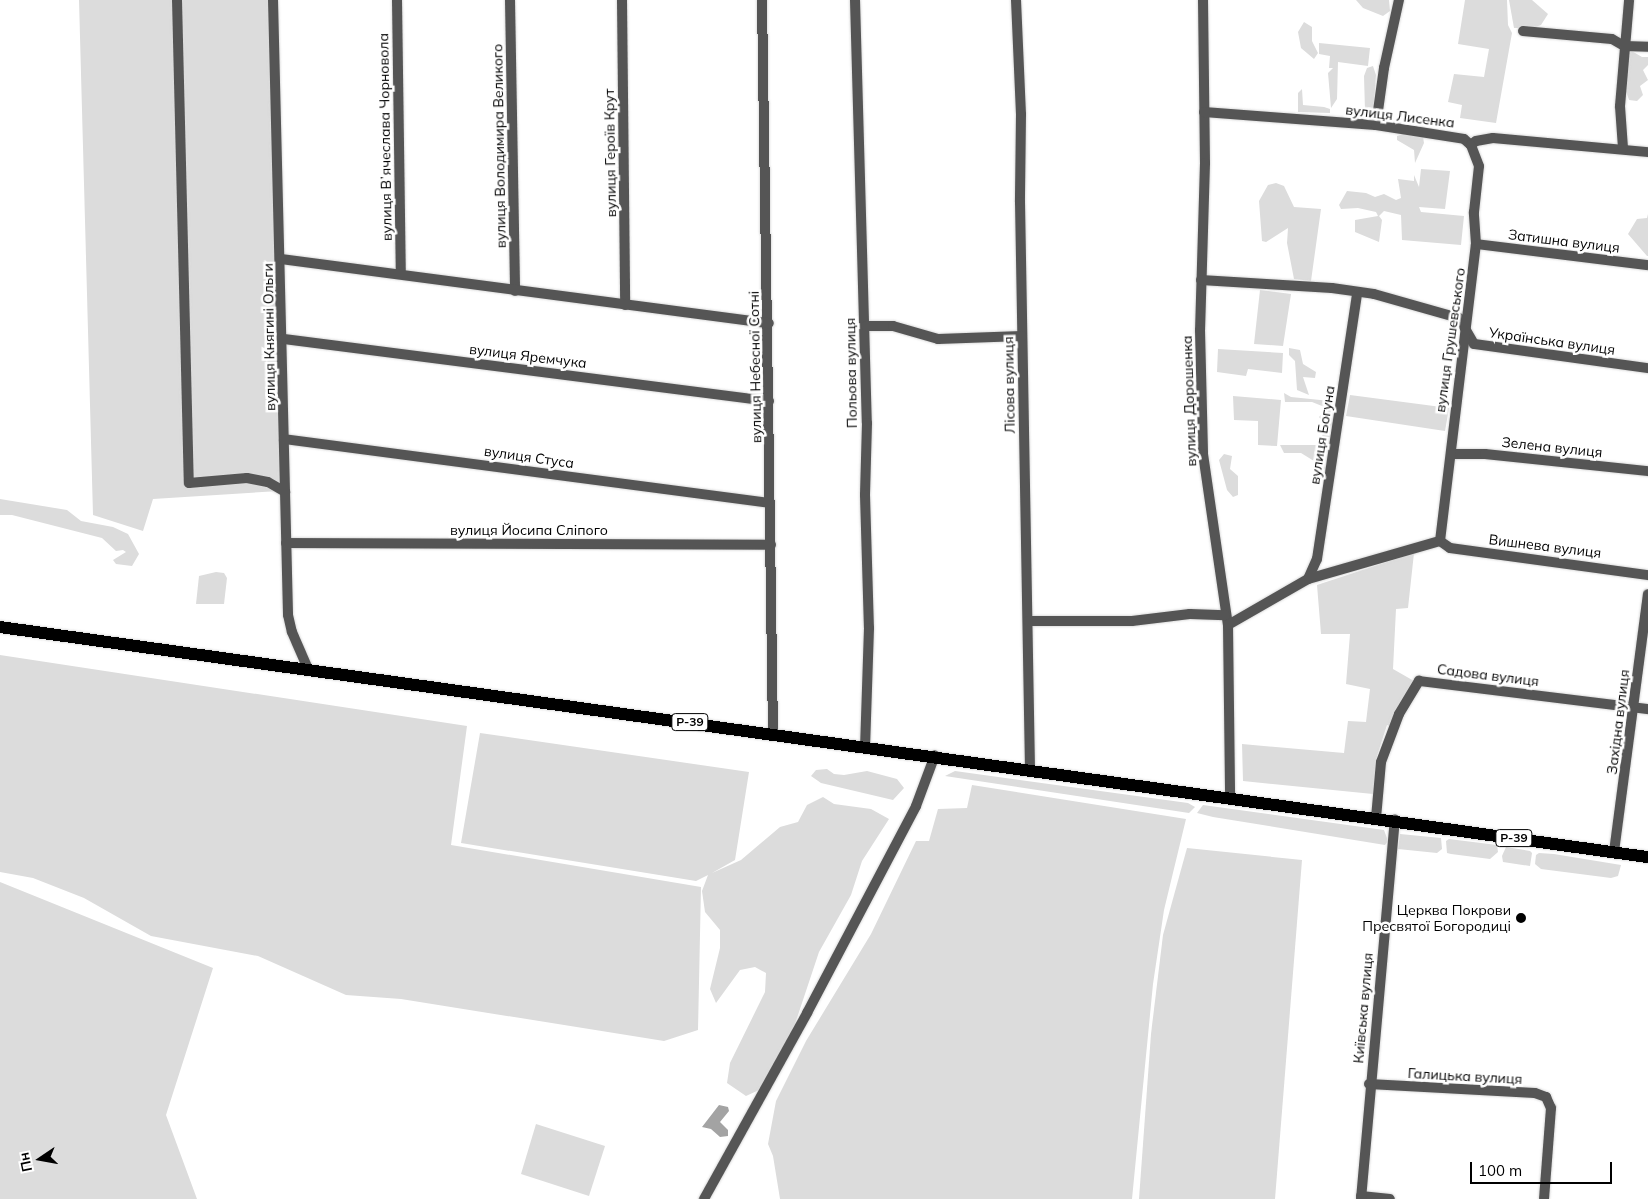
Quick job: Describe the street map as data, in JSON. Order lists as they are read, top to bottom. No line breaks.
{"streets":{"main road":["Р-39"],"street":["вулиця Лисенка","вулиця Вʼячеслава Чорновола","вулиця Володимира Великого","вулиця Героїв Крут","Затишна вулиця","вулиця Княгині Ольги","вулиця Грушевського","Українська вулиця","вулиця Яремчука","вулиця Небесної Сотні","Польова вулиця","Лісова вулиця","вулиця Дорошенка","вулиця Богуна","Зелена вулиця","вулиця Стуса","вулиця Йосипа Сліпого","Вишнева вулиця","Садова вулиця","Західна вулиця","Київська вулиця","Галицька вулиця"]},"crossings":[["вулиця Лисенка","вулиця Грушевського"],["вулиця Лисенка","вулиця Дорошенка"],["Затишна вулиця","вулиця Грушевського"],["вулиця Княгині Ольги","вулиця Яремчука"],["вулиця Княгині Ольги","вулиця Стуса"],["вулиця Княгині Ольги","вулиця Йосипа Сліпого"],["вулиця Княгині Ольги","Р-39"],["вулиця Грушевського","Українська вулиця"],["вулиця Грушевського","Зелена вулиця"],["вулиця Грушевського","Вишнева вулиця"],["Українська вулиця","вулиця Дорошенка"],["Українська вулиця","вулиця Богуна"],["вулиця Яремчука","вулиця Небесної Сотні"],["вулиця Небесної Сотні","вулиця Стуса"],["вулиця Небесної Сотні","вулиця Йосипа Сліпого"],["вулиця Небесної Сотні","Р-39"],["Польова вулиця","Р-39"],["Лісова вулиця","Р-39"],["вулиця Дорошенка","Р-39"],["Садова вулиця","Р-39"],["Садова вулиця","Західна вулиця"],["Р-39","Західна вулиця"],["Р-39","Київська вулиця"],["Київська вулиця","Галицька вулиця"]],"places":["Церква Покрови Пресвятої Богородиці"],"scale_bar":"100 m","north":"left"}
